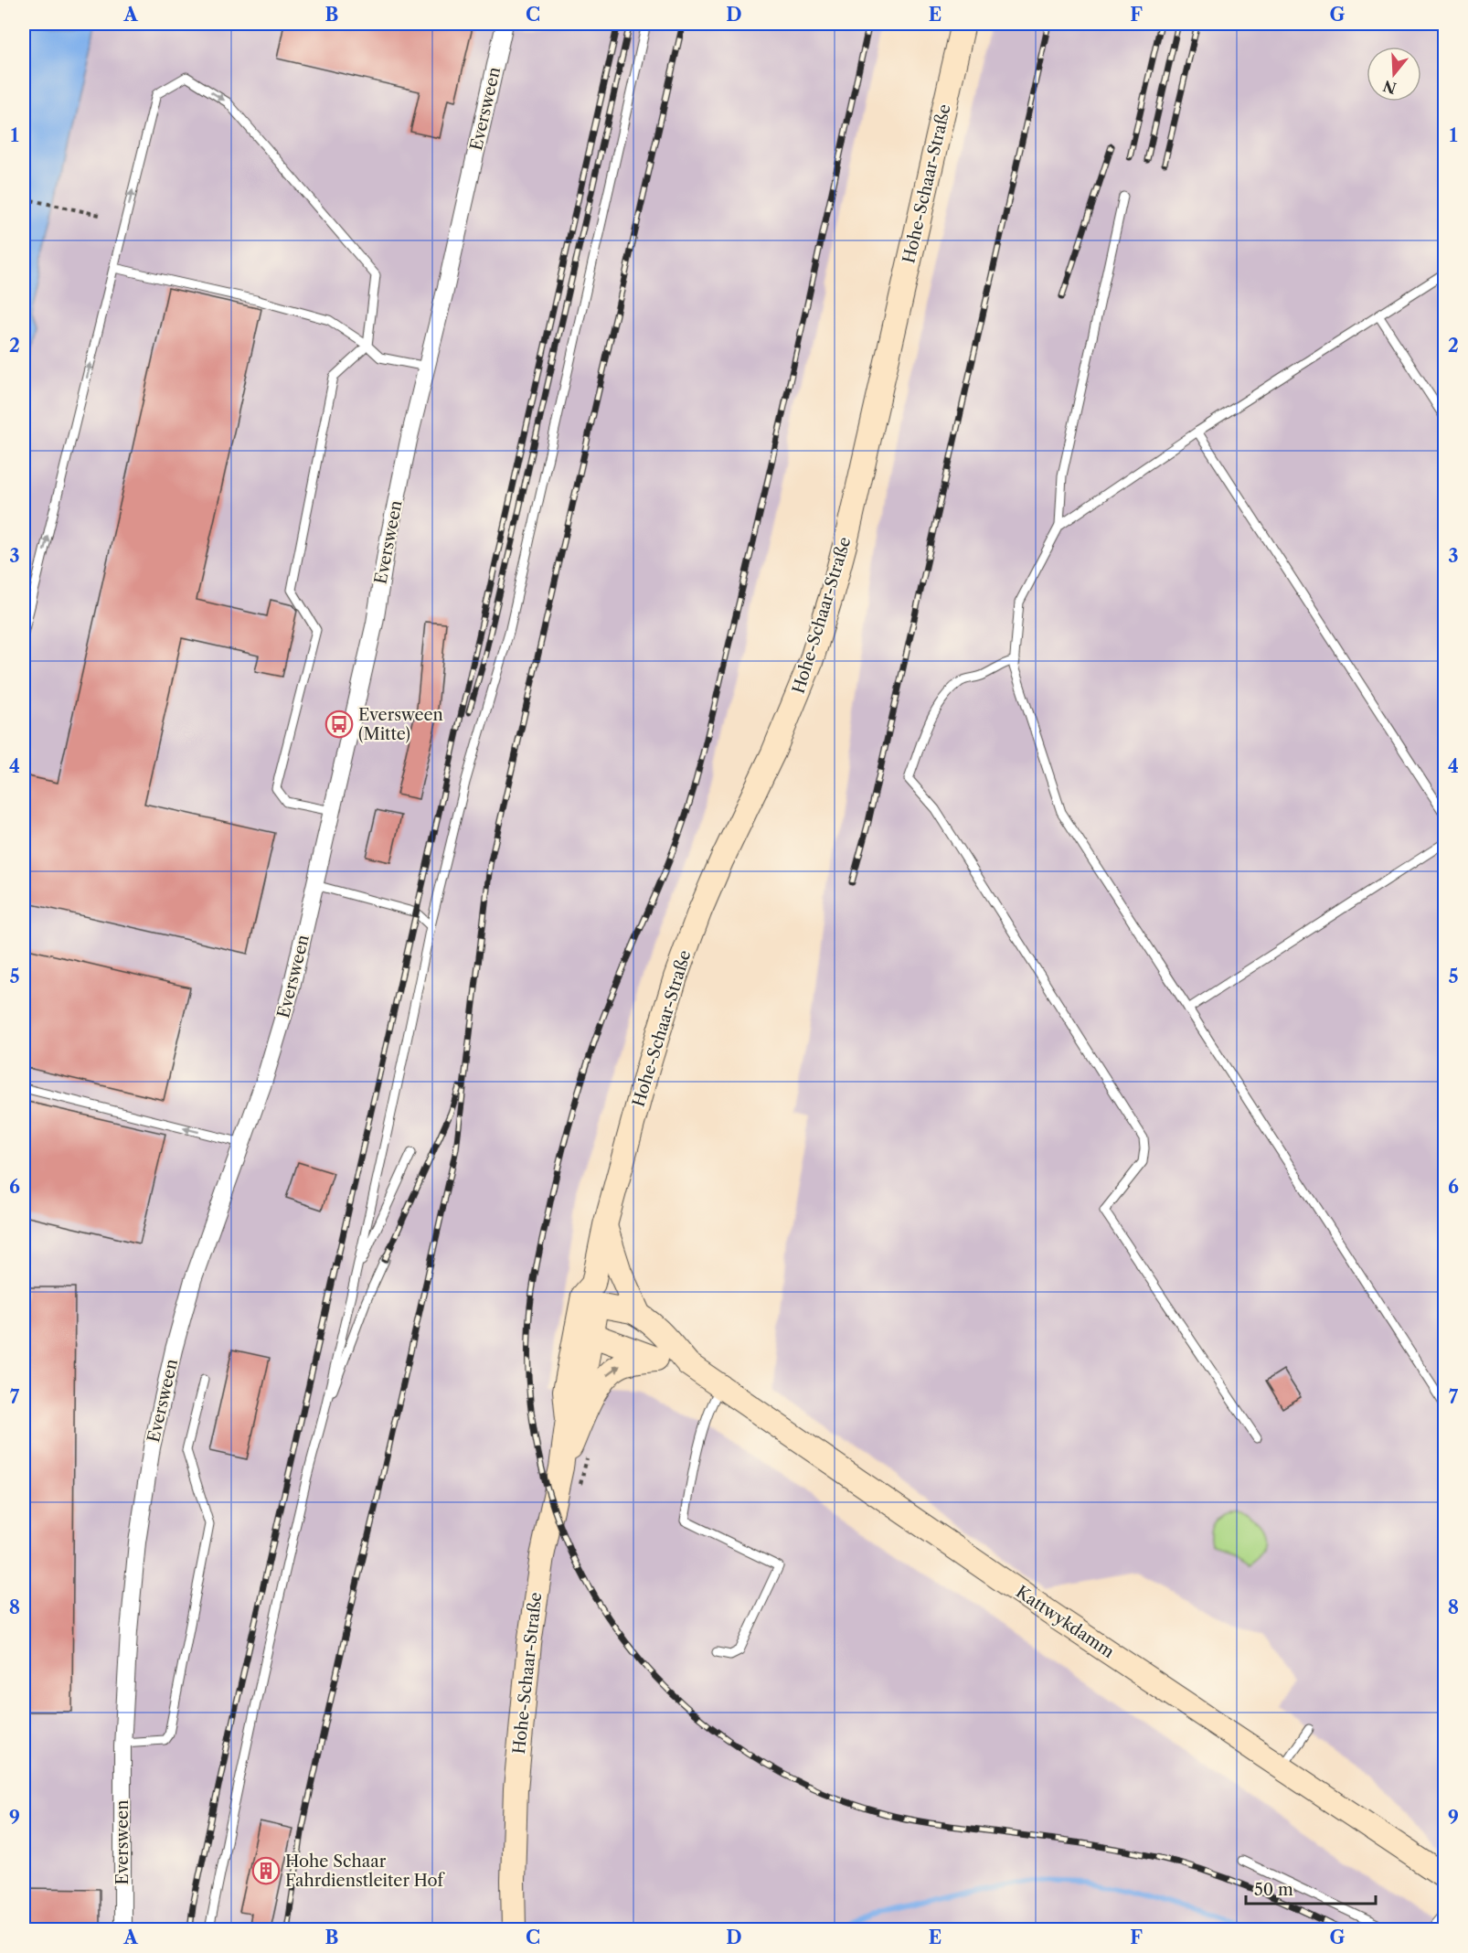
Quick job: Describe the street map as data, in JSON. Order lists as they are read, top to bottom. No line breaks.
{"streets":{"main road":["Hohe-Schaar-Straße","Kattwykdamm"],"street":["Eversween"]},"crossings":[["Hohe-Schaar-Straße","Kattwykdamm"]],"places":{"bus stop":["Eversween (Mitte)"],"building":["Hohe Schaar Fahrdienstleiter Hof"]},"scale_bar":"50 m","north":"bottom","grid":{"columns":["A","B","C","D","E","F","G"],"rows":["1","2","3","4","5","6","7","8","9"]}}
